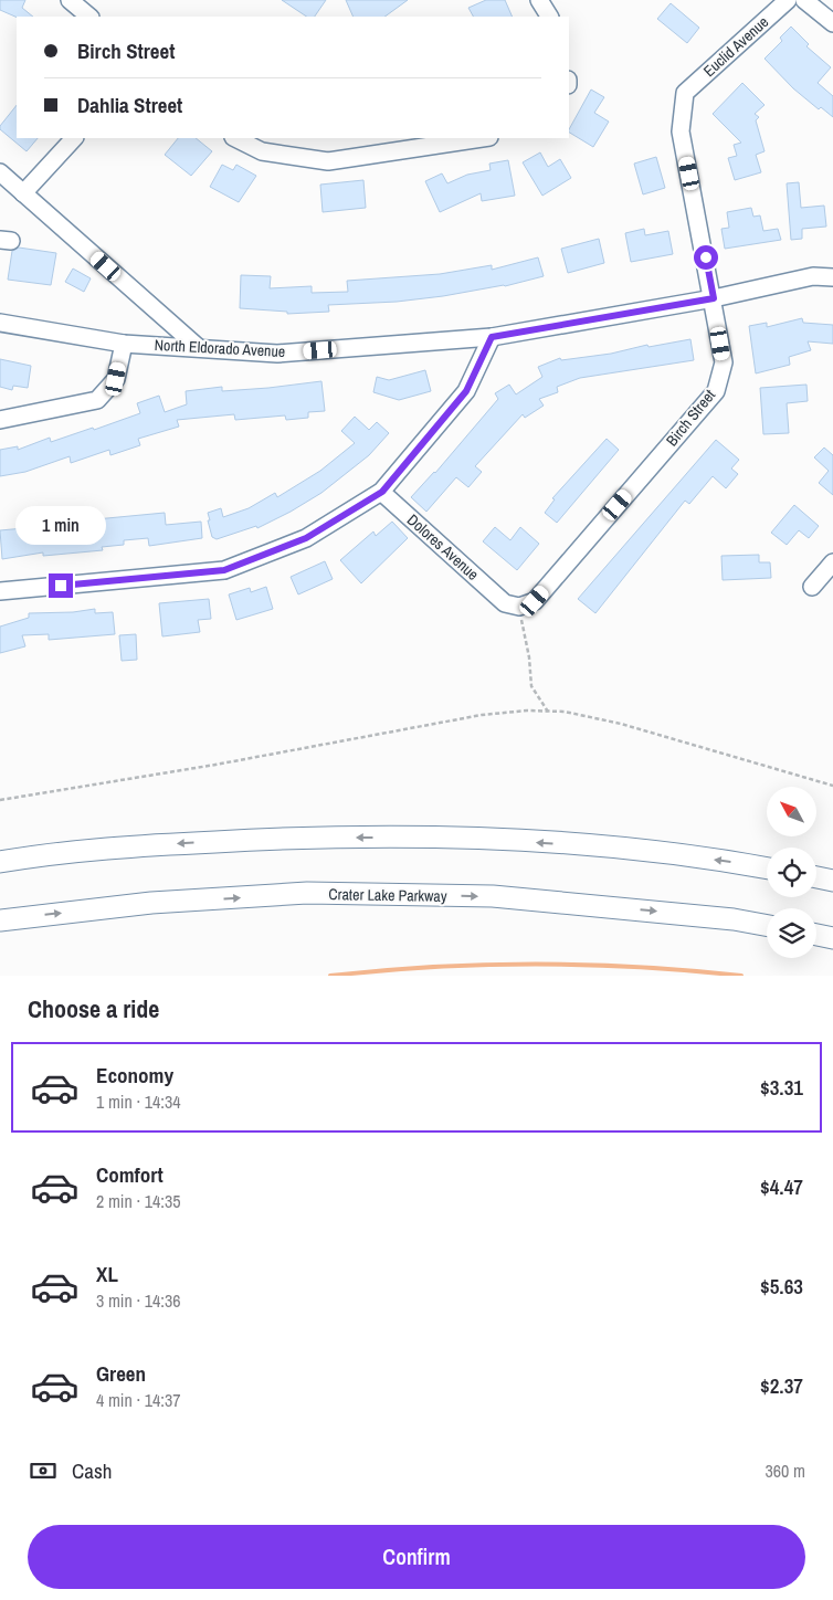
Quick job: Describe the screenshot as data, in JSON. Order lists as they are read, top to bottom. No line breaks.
{"streets":{"main road":["Crater Lake Parkway"],"street":["Euclid Avenue","North Eldorado Avenue","Birch Street","Dolores Avenue"]},"crossings":[["Euclid Avenue","Birch Street"],["North Eldorado Avenue","Birch Street"],["Birch Street","Dolores Avenue"]],"north":"top left","page":{"banner":["Birch Street","Dahlia Street"],"bubble":"1 min","heading":"Choose a ride","list":[{"name":"Economy","note":"1 min · 14:34","value":"$3.31"},{"name":"Comfort","note":"2 min · 14:35","value":"$4.47"},{"name":"XL","note":"3 min · 14:36","value":"$5.63"},{"name":"Green","note":"4 min · 14:37","value":"$2.37"}],"pay":["Cash","360 m"],"buttons":"Confirm"}}
